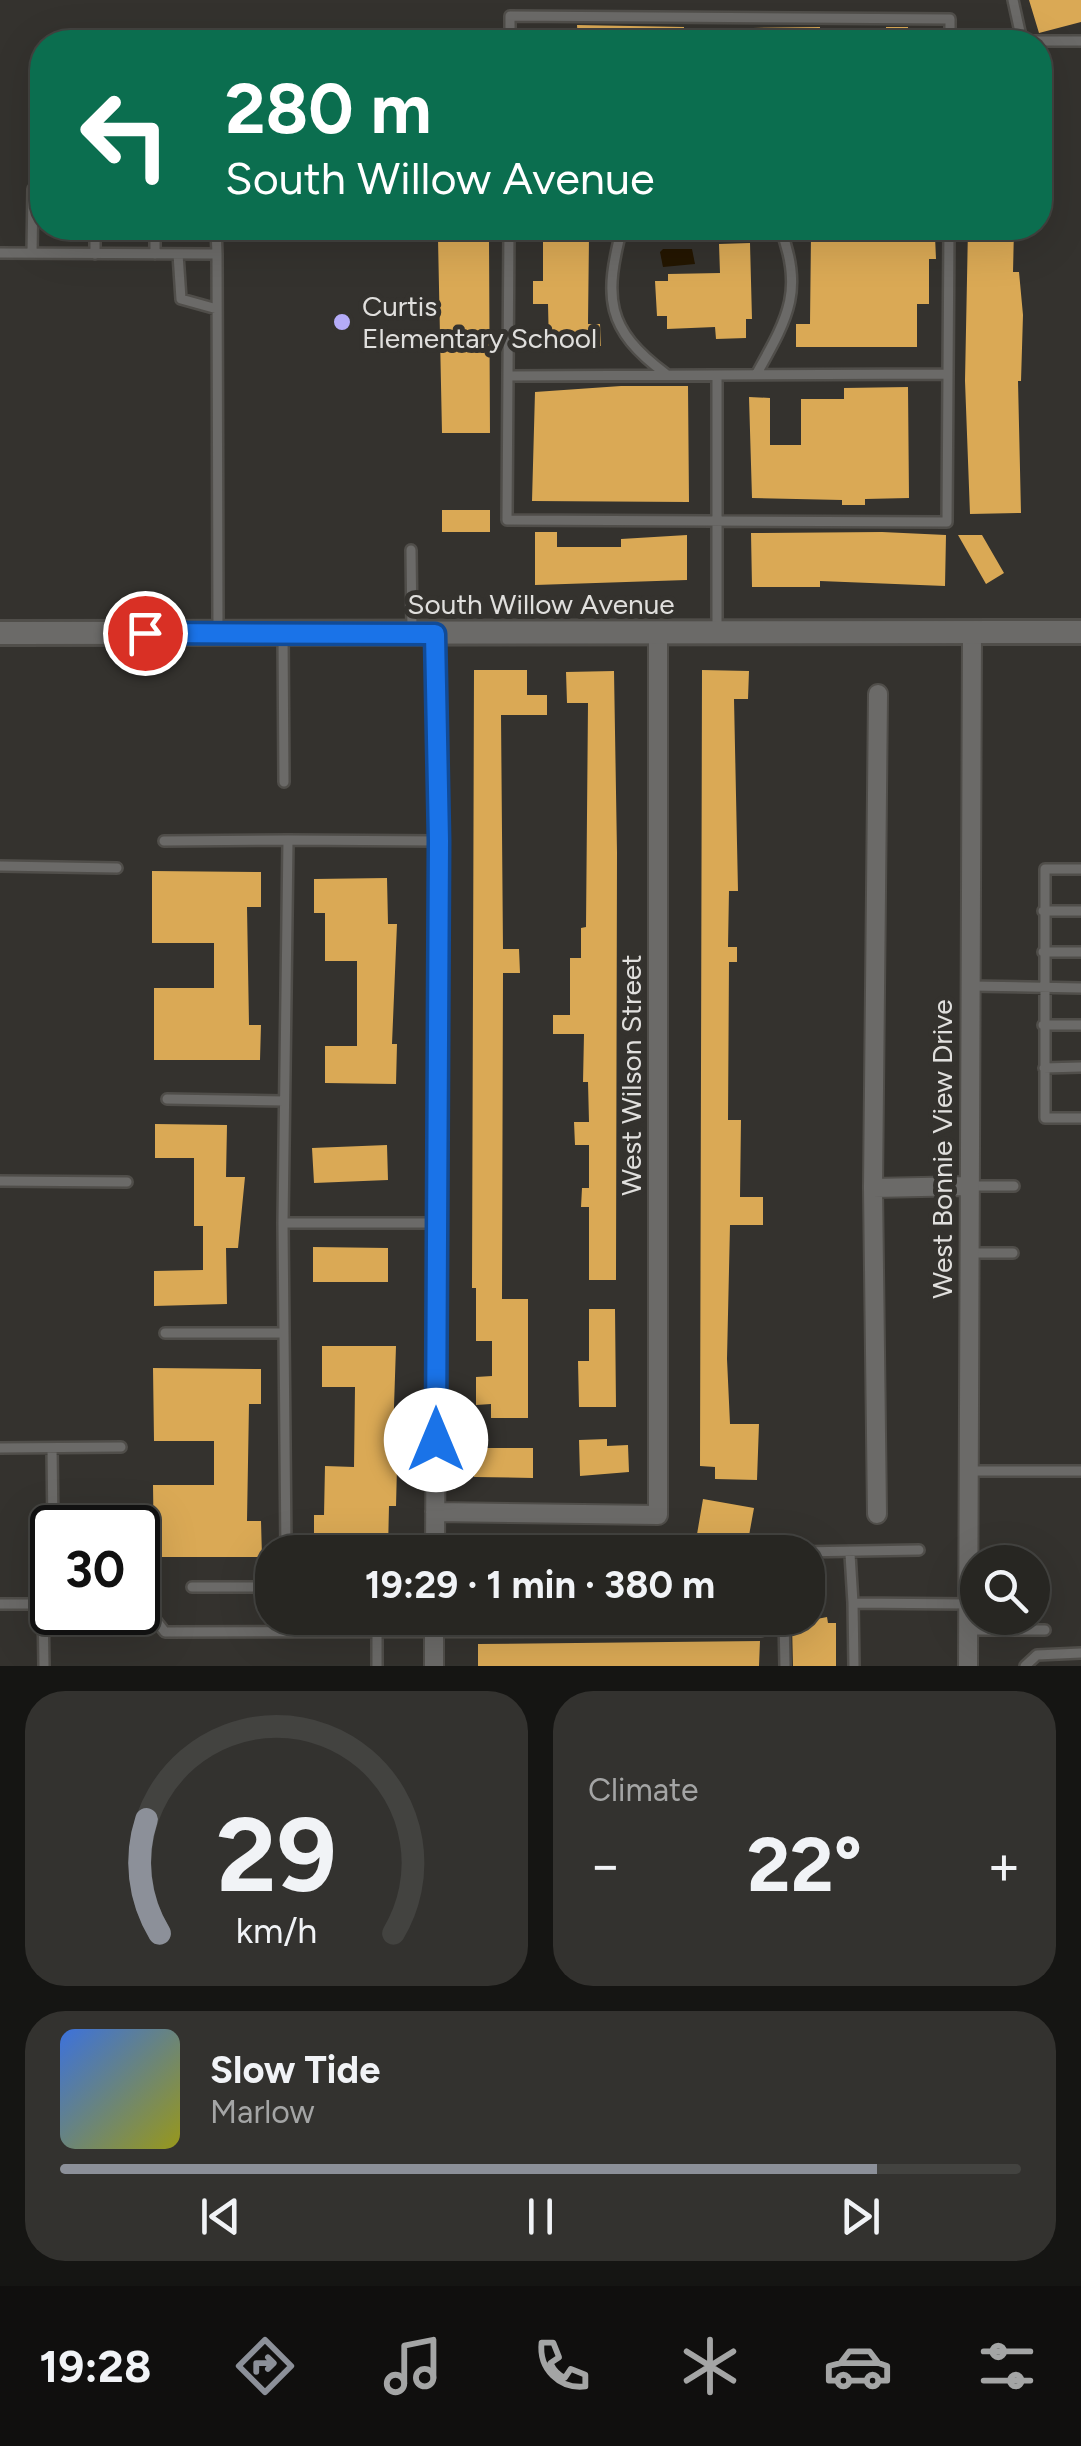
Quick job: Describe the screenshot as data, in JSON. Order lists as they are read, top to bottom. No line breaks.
{"streets":{"street":["South Willow Avenue","West Wilson Street","West Bonnie View Drive"]},"crossings":[["South Willow Avenue","West Wilson Street"],["South Willow Avenue","West Bonnie View Drive"]],"places":["Curtis Elementary School"],"page":{"turn":["280 m","South Willow Avenue"],"limit":"30","trip":"19:29 · 1 min · 380 m","tile":"Climate","heat":["−","22°","+"],"song":["Slow Tide","Marlow"],"tabs":"19:28","gauge":["29","km/h"]}}
